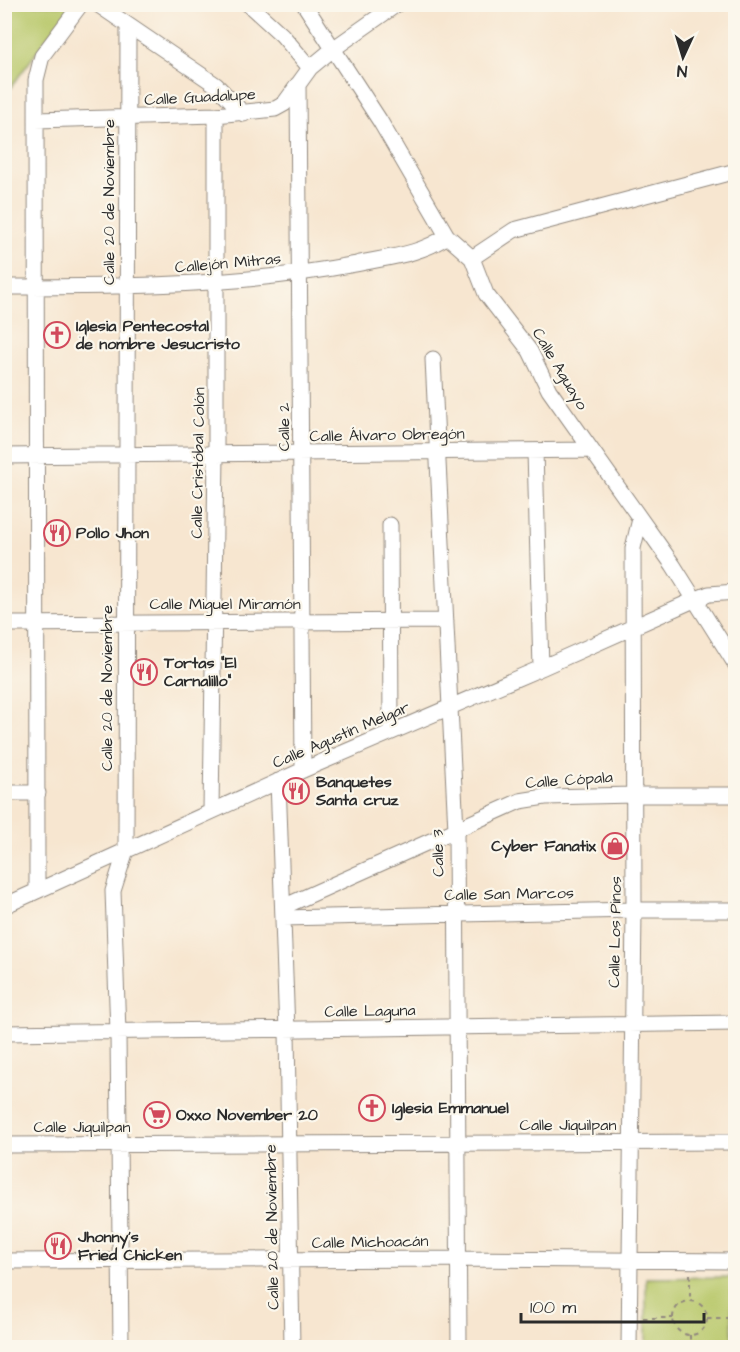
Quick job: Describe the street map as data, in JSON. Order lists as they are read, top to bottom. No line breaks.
{"streets":{"street":["Calle Guadalupe","Calle 20 de Noviembre","Callejón Mitras","Calle Aguayo","Calle 2","Calle Álvaro Obregón","Calle Cristóbal Colón","Calle Miguel Miramón","Calle Agustín Melgar","Calle Cópala","Calle 3","Calle San Marcos","Calle Los Pinos","Calle Laguna","Calle Jiquilpan","Calle Michoacán"]},"crossings":[["Calle Guadalupe","Calle 20 de Noviembre"],["Calle Guadalupe","Calle Aguayo"],["Calle Guadalupe","Calle 2"],["Calle Guadalupe","Calle Cristóbal Colón"],["Calle 20 de Noviembre","Callejón Mitras"],["Calle 20 de Noviembre","Calle Álvaro Obregón"],["Calle 20 de Noviembre","Calle Miguel Miramón"],["Calle 20 de Noviembre","Calle Agustín Melgar"],["Calle 20 de Noviembre","Calle Cópala"],["Calle 20 de Noviembre","Calle San Marcos"],["Calle 20 de Noviembre","Calle Laguna"],["Calle 20 de Noviembre","Calle Jiquilpan"],["Calle 20 de Noviembre","Calle Michoacán"],["Callejón Mitras","Calle Aguayo"],["Callejón Mitras","Calle 2"],["Callejón Mitras","Calle Cristóbal Colón"],["Calle Aguayo","Calle Álvaro Obregón"],["Calle Aguayo","Calle Agustín Melgar"],["Calle Aguayo","Calle Los Pinos"],["Calle 2","Calle Álvaro Obregón"],["Calle 2","Calle Miguel Miramón"],["Calle 2","Calle Agustín Melgar"],["Calle Álvaro Obregón","Calle Cristóbal Colón"],["Calle Álvaro Obregón","Calle 3"],["Calle Cristóbal Colón","Calle Miguel Miramón"],["Calle Cristóbal Colón","Calle Agustín Melgar"],["Calle Miguel Miramón","Calle 3"],["Calle Agustín Melgar","Calle 3"],["Calle Agustín Melgar","Calle Los Pinos"],["Calle Cópala","Calle 3"],["Calle Cópala","Calle San Marcos"],["Calle Cópala","Calle Los Pinos"],["Calle 3","Calle San Marcos"],["Calle 3","Calle Laguna"],["Calle 3","Calle Jiquilpan"],["Calle 3","Calle Michoacán"],["Calle San Marcos","Calle Los Pinos"],["Calle Los Pinos","Calle Laguna"],["Calle Los Pinos","Calle Jiquilpan"],["Calle Los Pinos","Calle Michoacán"]],"places":{"church":["Iglesia Pentecostal de nombre Jesucristo","Iglesia Emmanuel"],"restaurant":["Pollo Jhon","Tortas \"El Carnalillo\"","Banquetes Santa cruz","Jhonny's Fried Chicken"],"shop":["Cyber Fanatix"],"supermarket":["Oxxo November 20"]},"scale_bar":"100 m","north":"bottom"}
